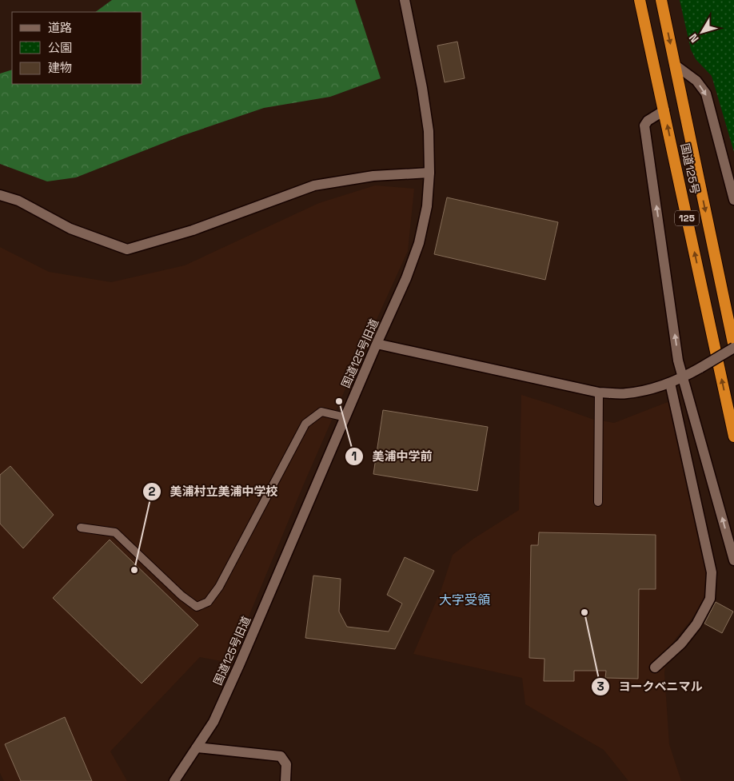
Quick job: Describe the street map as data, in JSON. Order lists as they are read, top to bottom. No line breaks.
{"streets":{"highway":["国道125号","125"],"street":["国道125号旧道"]},"districts":["大字受領"],"places":["美浦中学前","美浦村立美浦中学校","ヨークベニマル"],"legend":["道路","公園","建物"],"north":"bottom left"}
